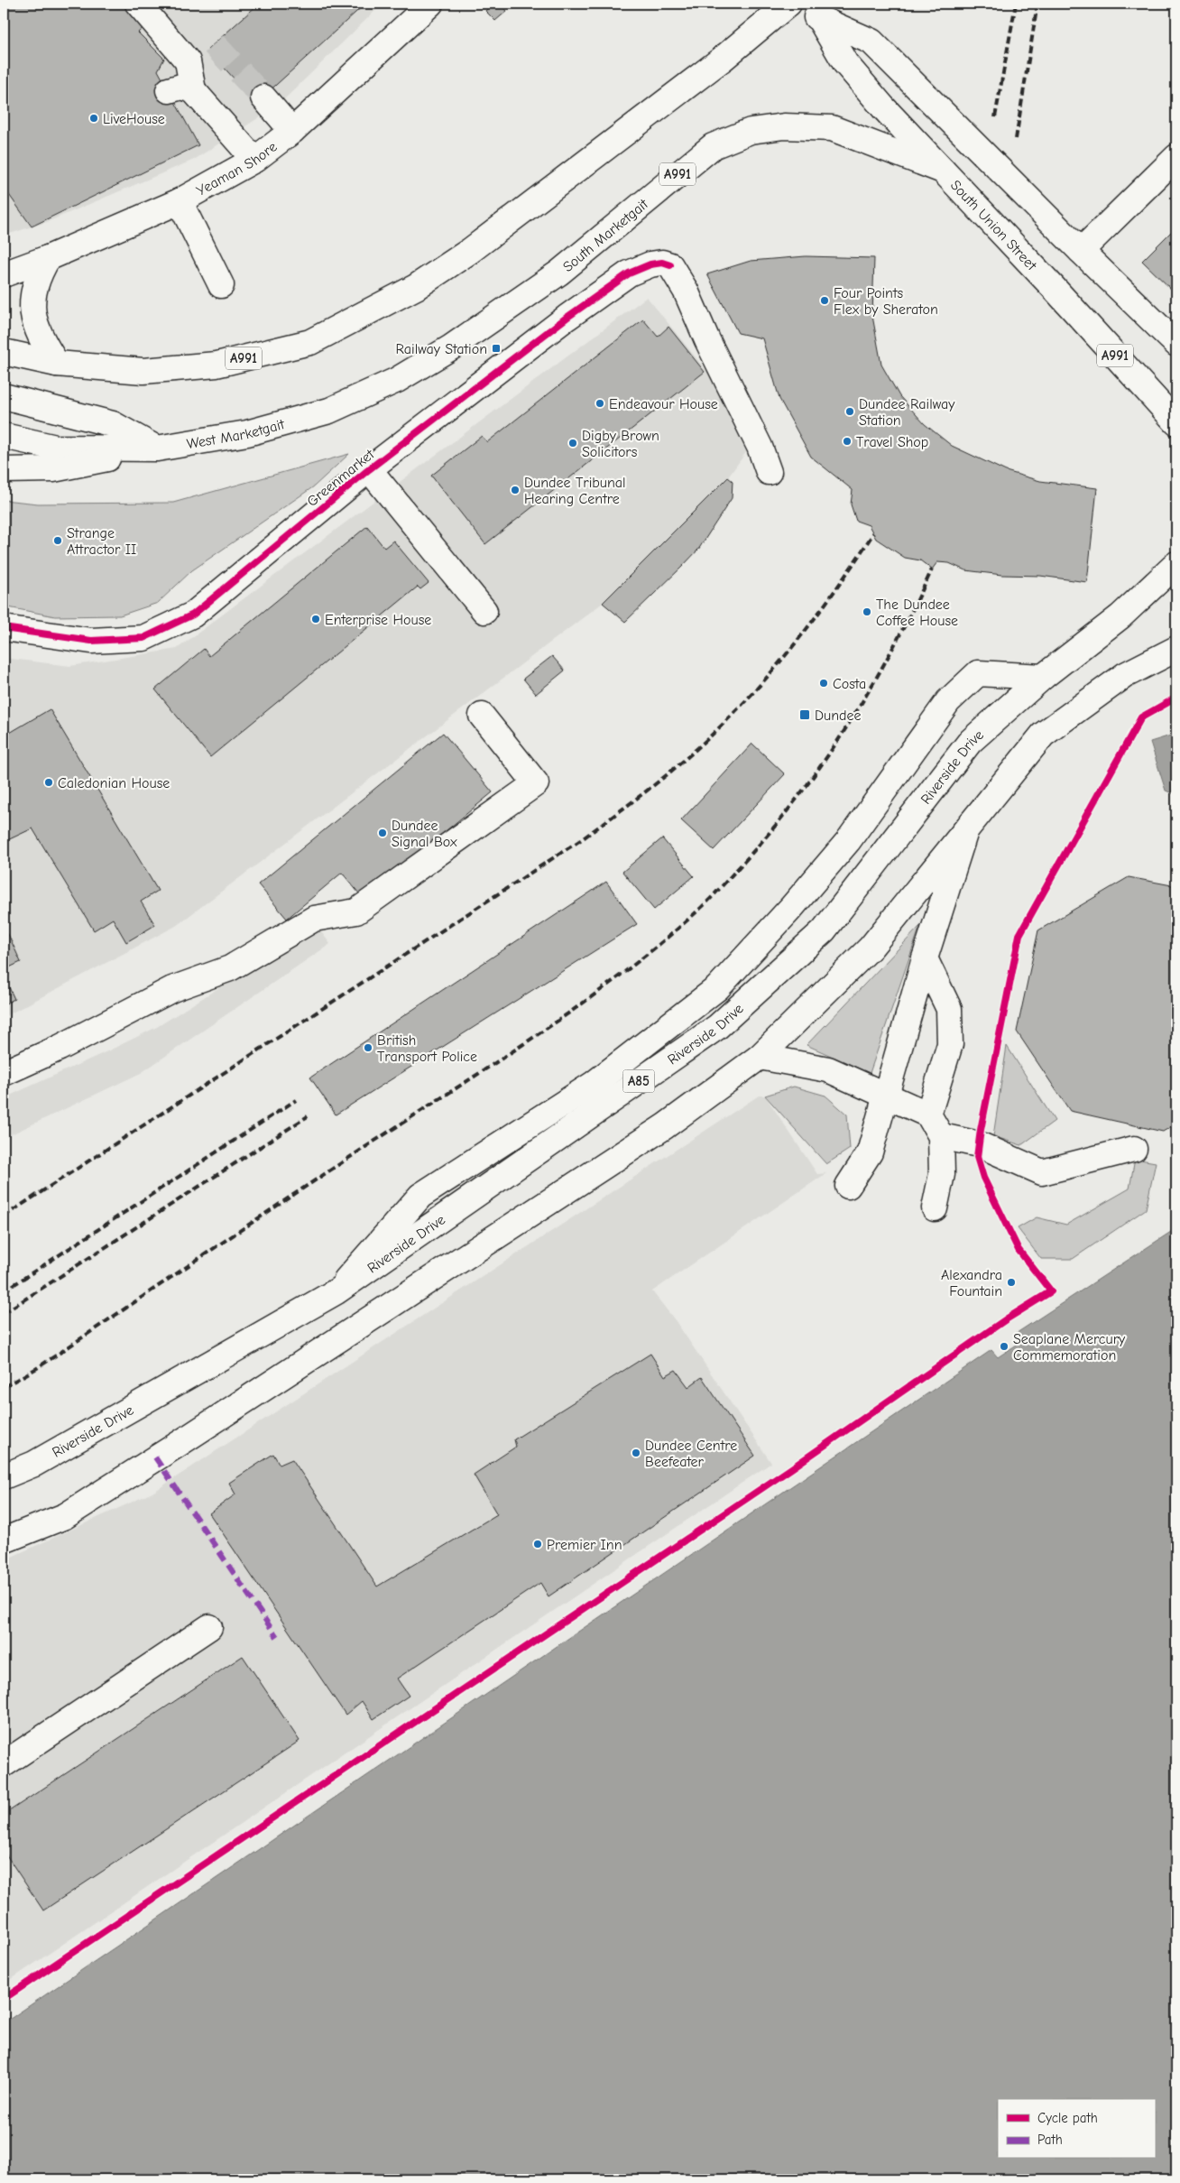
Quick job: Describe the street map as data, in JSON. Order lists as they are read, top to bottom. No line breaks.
{"streets":{"main road":["Yeaman Shore","A991","South Union Street","South Marketgait","West Marketgait","Greenmarket","Riverside Drive","A85"]},"crossings":[["South Union Street","South Marketgait"],["South Marketgait","West Marketgait"]],"places":{"other":["LiveHouse","Four Points Flex by Sheraton","Endeavour House","Dundee Railway Station","Travel Shop","Digby Brown Solicitors","Dundee Tribunal Hearing Centre","Strange Attractor II","The Dundee Coffee House","Enterprise House","Costa","Caledonian House","Dundee Signal Box","British Transport Police","Alexandra Fountain","Seaplane Mercury Commemoration","Dundee Centre Beefeater","Premier Inn"],"transit":["Railway Station","Dundee"]},"legend":["Cycle path","Path"]}
